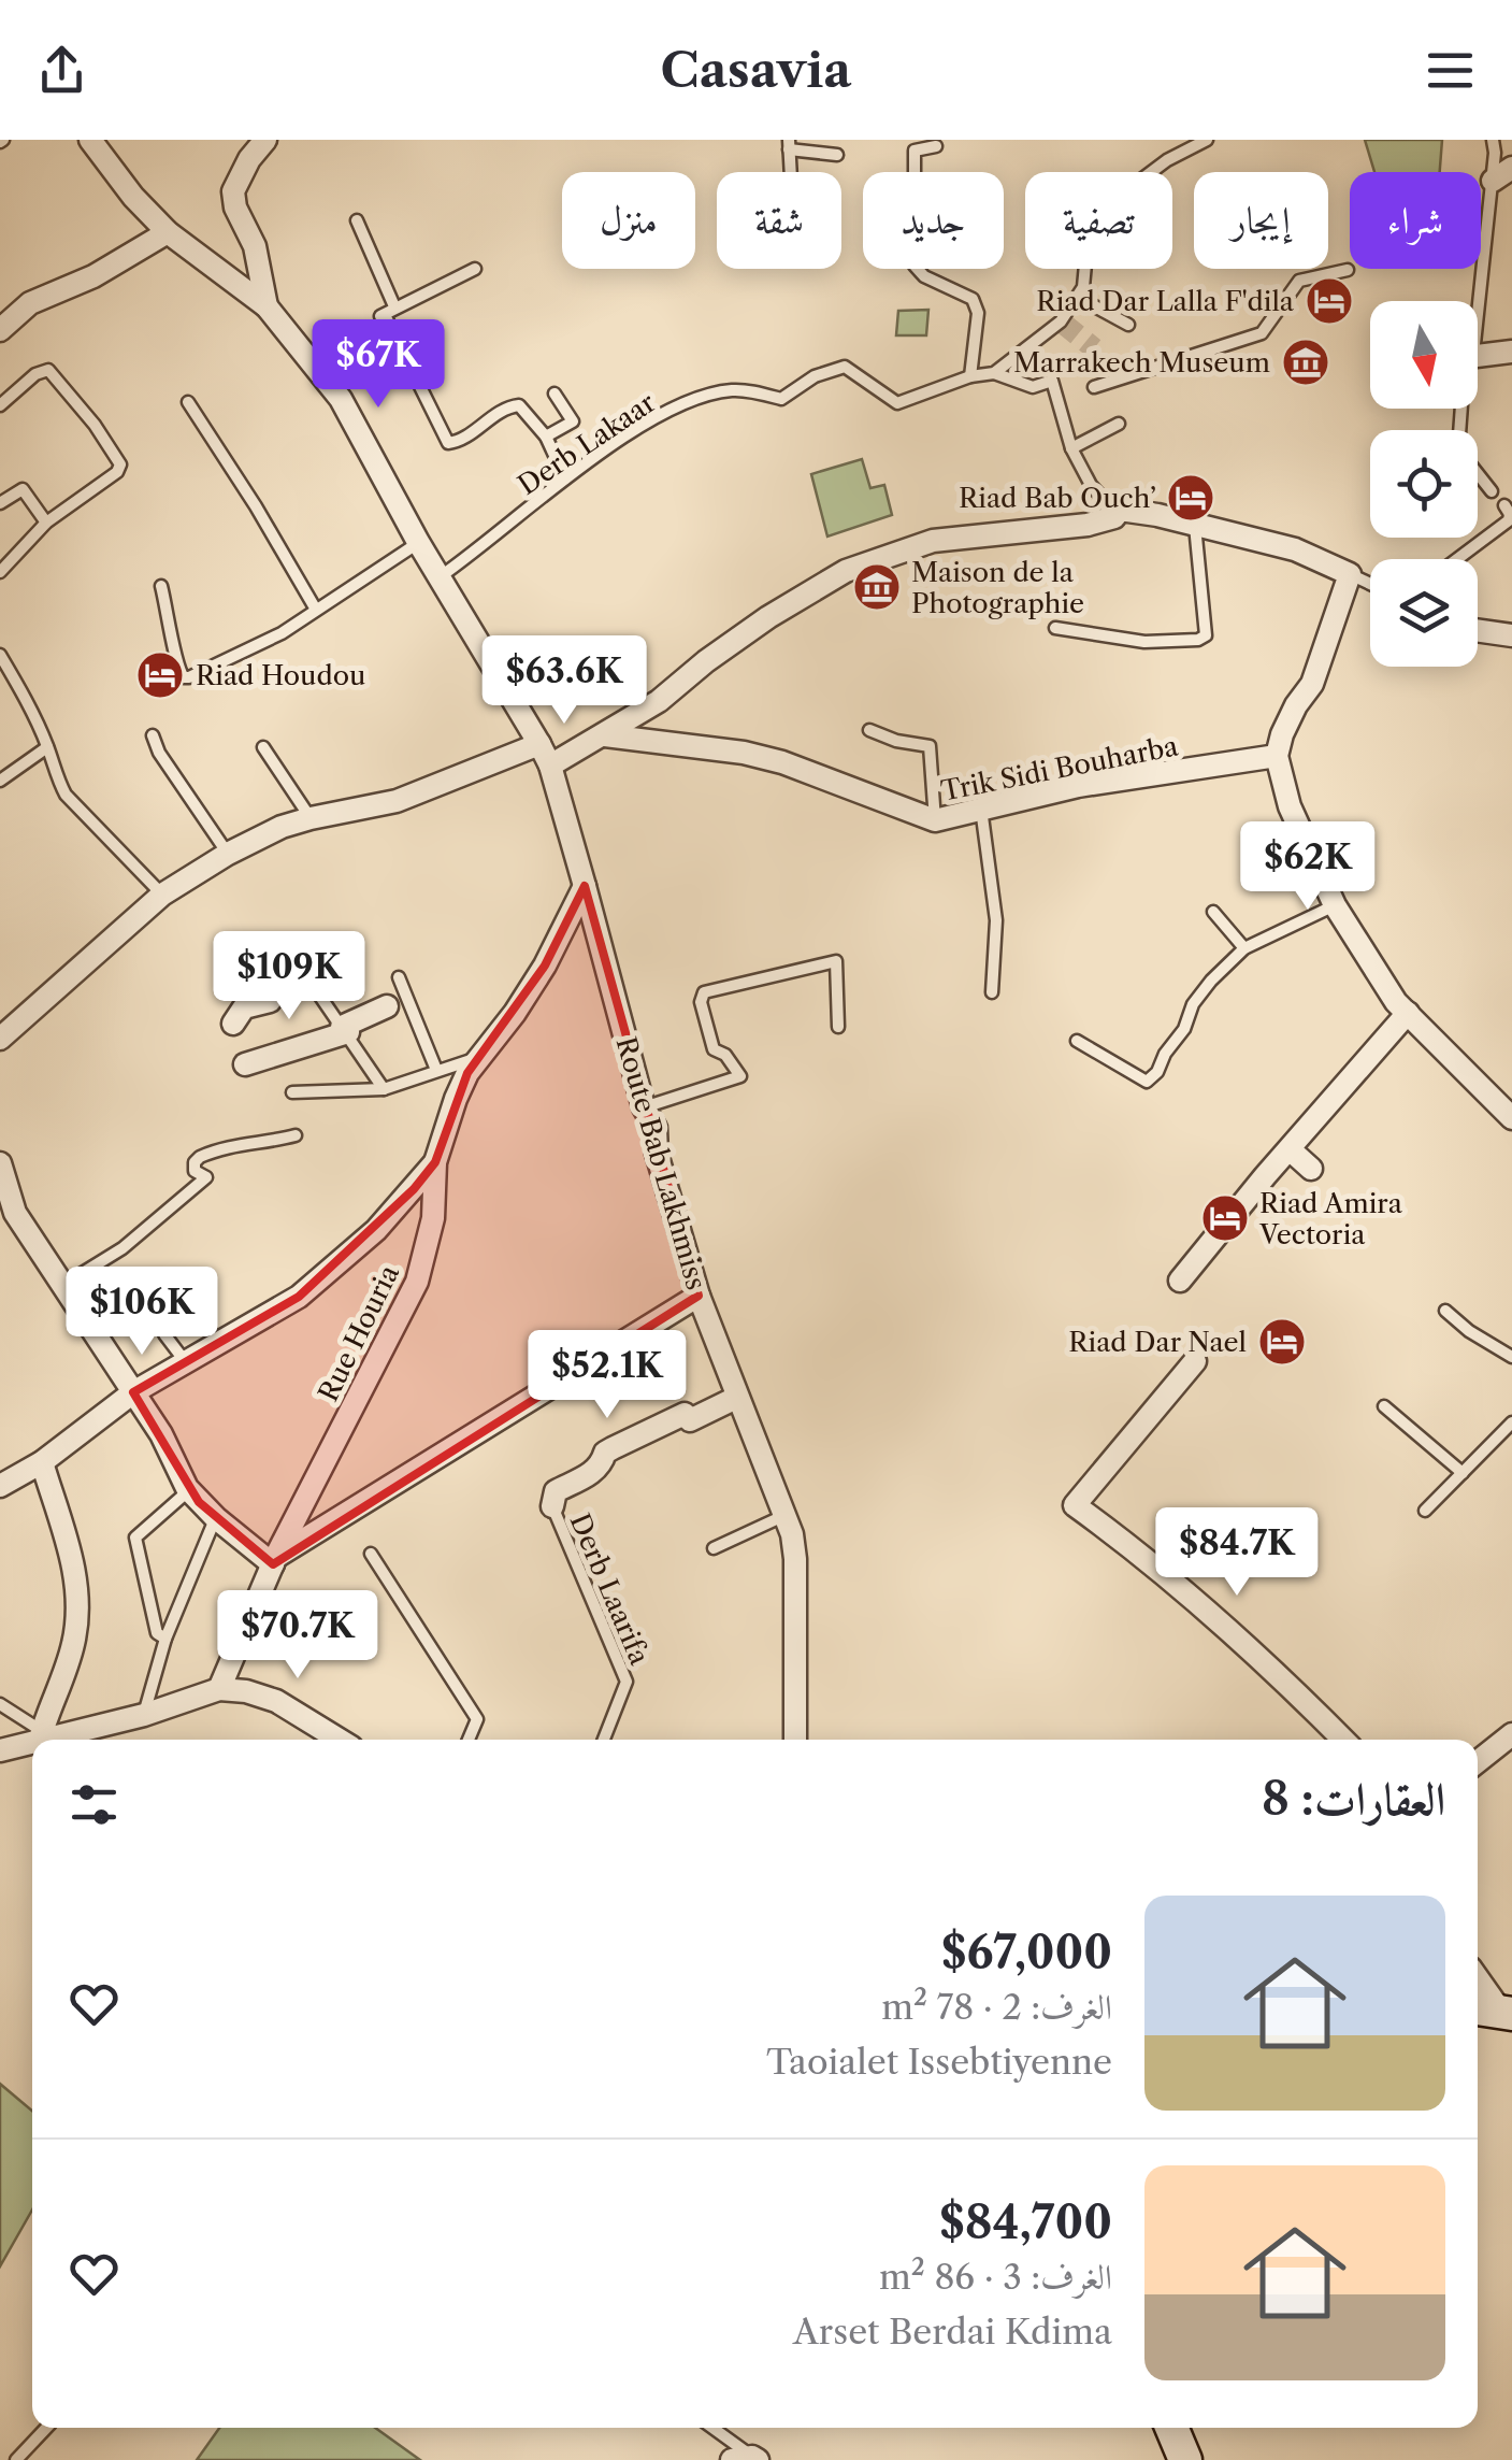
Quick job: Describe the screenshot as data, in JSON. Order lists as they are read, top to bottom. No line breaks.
{"streets":{"street":["Trik Sidi Bouharba","Route Bab Lakhmiss","Rue Houria"],"lane":["Derb Lakaar","Derb Laarifa"]},"crossings":[["Derb Lakaar","Route Bab Lakhmiss"],["Route Bab Lakhmiss","Rue Houria"]],"places":{"hotel":["Riad Dar Lalla F'dila","Riad Bab Ouch’","Riad Houdou","Riad Amira Vectoria","Riad Dar Nael"],"museum":["Marrakech Museum","Maison de la Photographie"]},"north":"bottom","page":{"header":"Casavia","chip":["شراء","إيجار","تصفية","جديد","شقة","منزل"],"price":["$67K","$63.6K","$62K","$109K","$106K","$52.1K","$84.7K","$70.7K"],"heading":"العقارات: 8","list":[{"name":"$67,000","note":"الغرف: 2 · 78 m² · Taoialet Issebtiyenne"},{"name":"$84,700","note":"الغرف: 3 · 86 m² · Arset Berdai Kdima"}]}}
